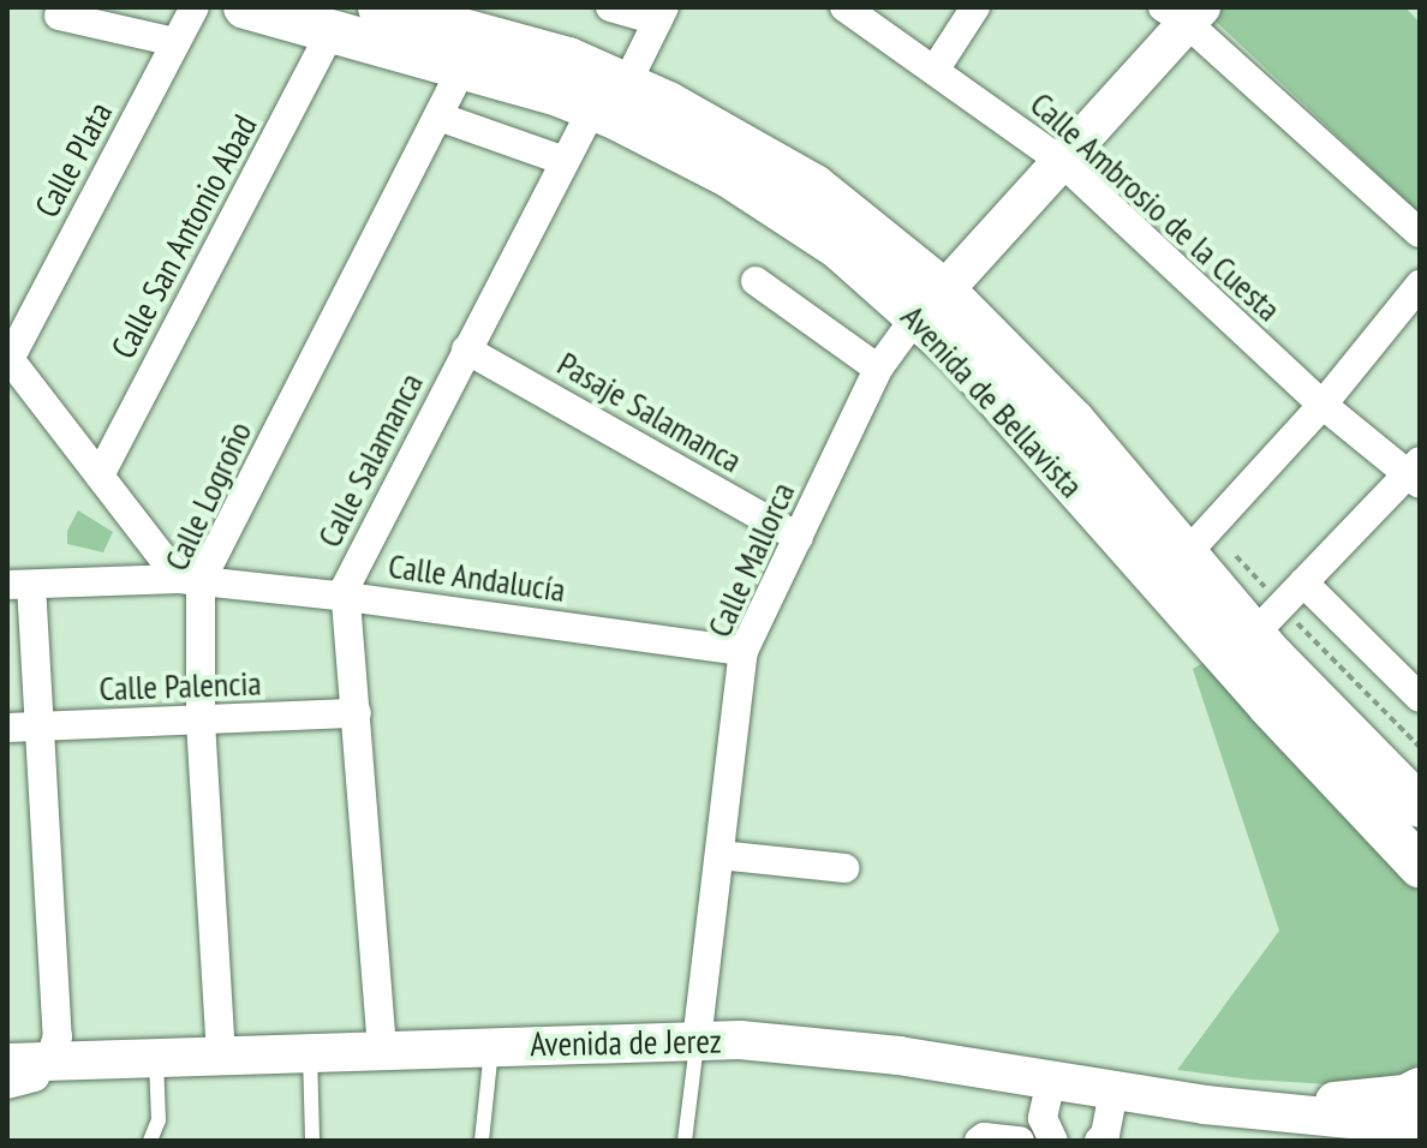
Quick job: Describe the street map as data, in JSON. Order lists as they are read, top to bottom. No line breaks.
{"streets":{"main road":["Avenida de Bellavista","Avenida de Jerez"],"street":["Calle Plata","Calle Ambrosio de la Cuesta","Calle San Antonio Abad","Pasaje Salamanca","Calle Salamanca","Calle Logroño","Calle Mallorca","Calle Andalucía","Calle Palencia"]},"crossings":[["Calle San Antonio Abad","Avenida de Bellavista"],["Avenida de Bellavista","Calle Salamanca"],["Avenida de Bellavista","Calle Logroño"],["Avenida de Bellavista","Calle Mallorca"],["Pasaje Salamanca","Calle Salamanca"],["Pasaje Salamanca","Calle Mallorca"],["Calle Salamanca","Calle Andalucía"],["Calle Salamanca","Calle Palencia"],["Calle Salamanca","Avenida de Jerez"],["Calle Logroño","Calle Andalucía"],["Calle Logroño","Calle Palencia"],["Calle Logroño","Avenida de Jerez"],["Calle Mallorca","Calle Andalucía"],["Calle Mallorca","Avenida de Jerez"]]}
